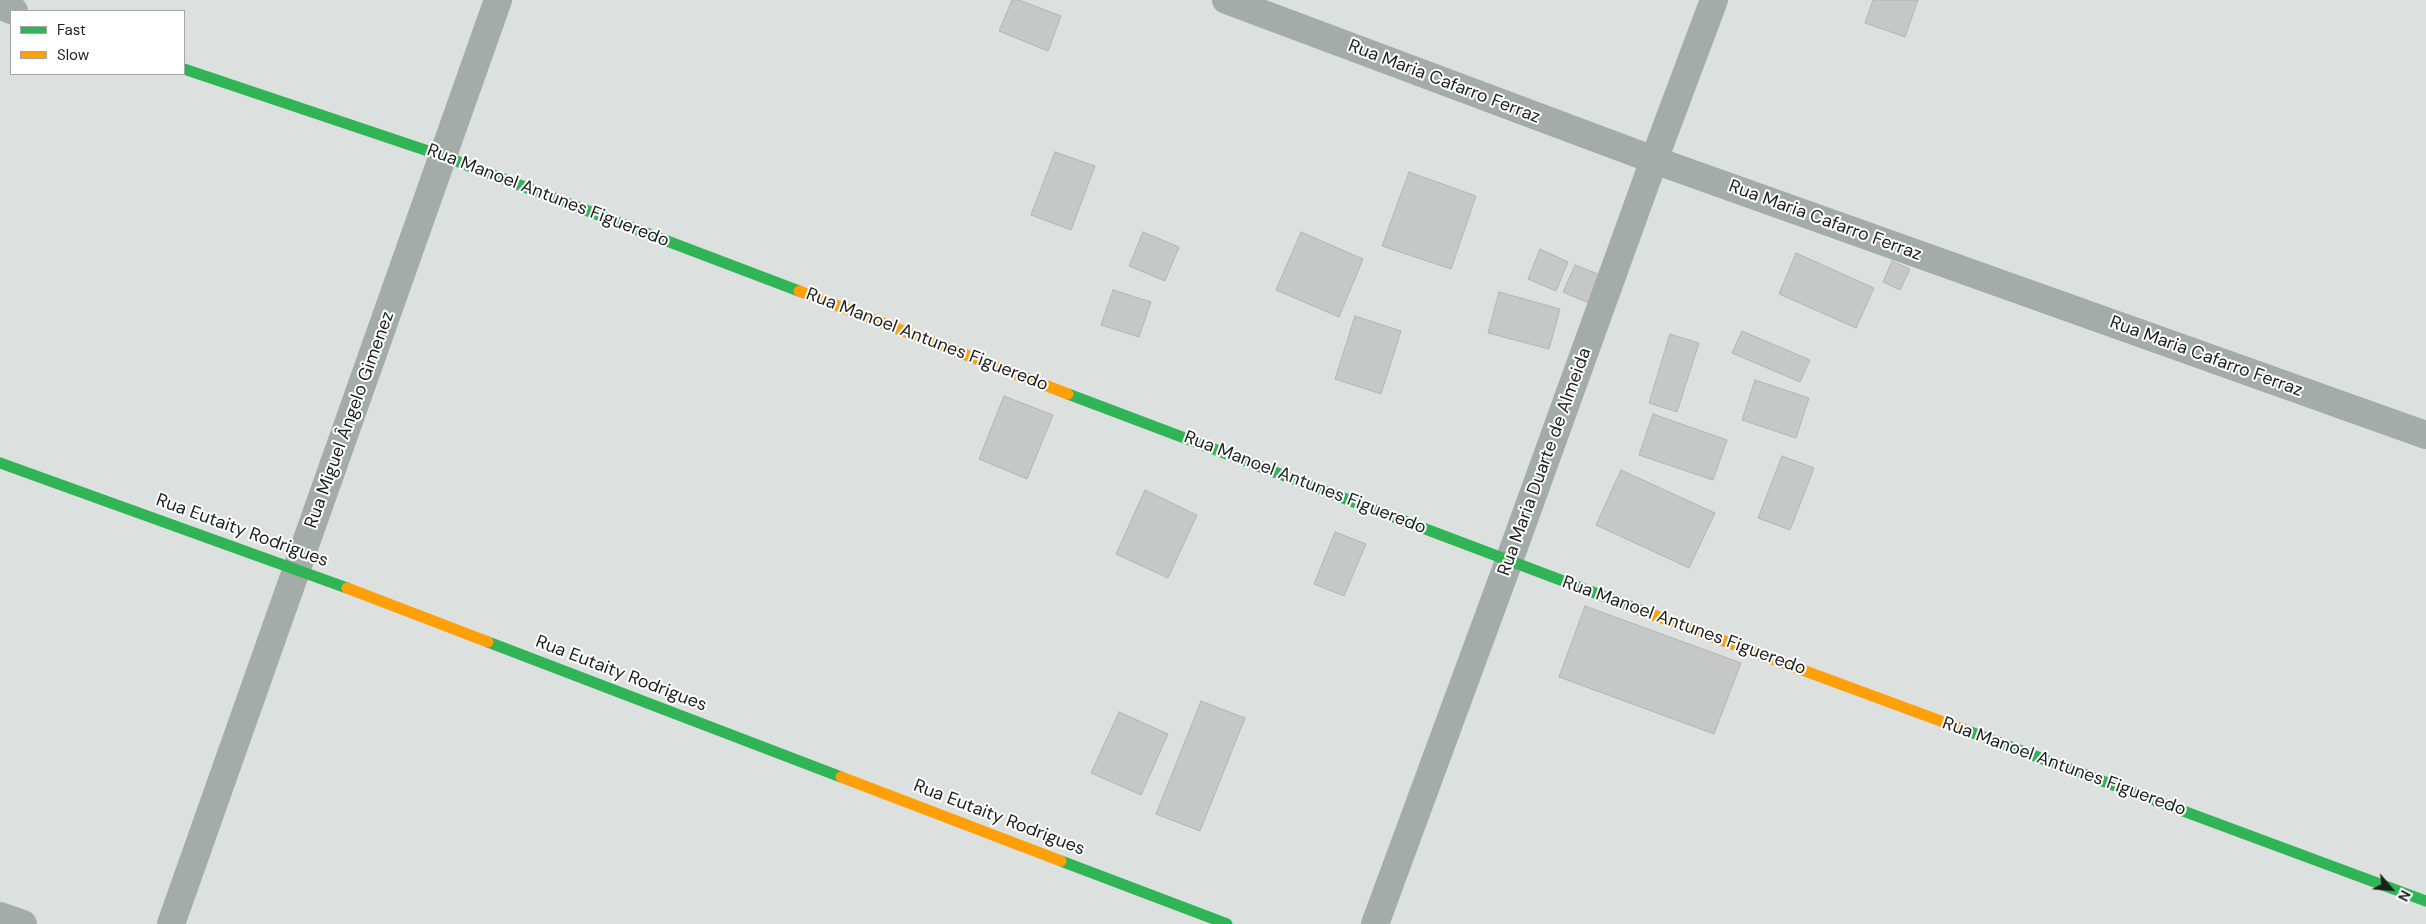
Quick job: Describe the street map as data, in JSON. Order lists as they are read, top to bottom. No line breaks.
{"streets":{"street":["Rua Maria Cafarro Ferraz","Rua Manoel Antunes Figueredo","Rua Miguel Ângelo Gimenez","Rua Maria Duarte de Almeida","Rua Eutaity Rodrigues"]},"crossings":[["Rua Maria Cafarro Ferraz","Rua Maria Duarte de Almeida"],["Rua Manoel Antunes Figueredo","Rua Miguel Ângelo Gimenez"],["Rua Manoel Antunes Figueredo","Rua Maria Duarte de Almeida"],["Rua Miguel Ângelo Gimenez","Rua Eutaity Rodrigues"]],"legend":["Fast","Slow"],"north":"bottom right"}
